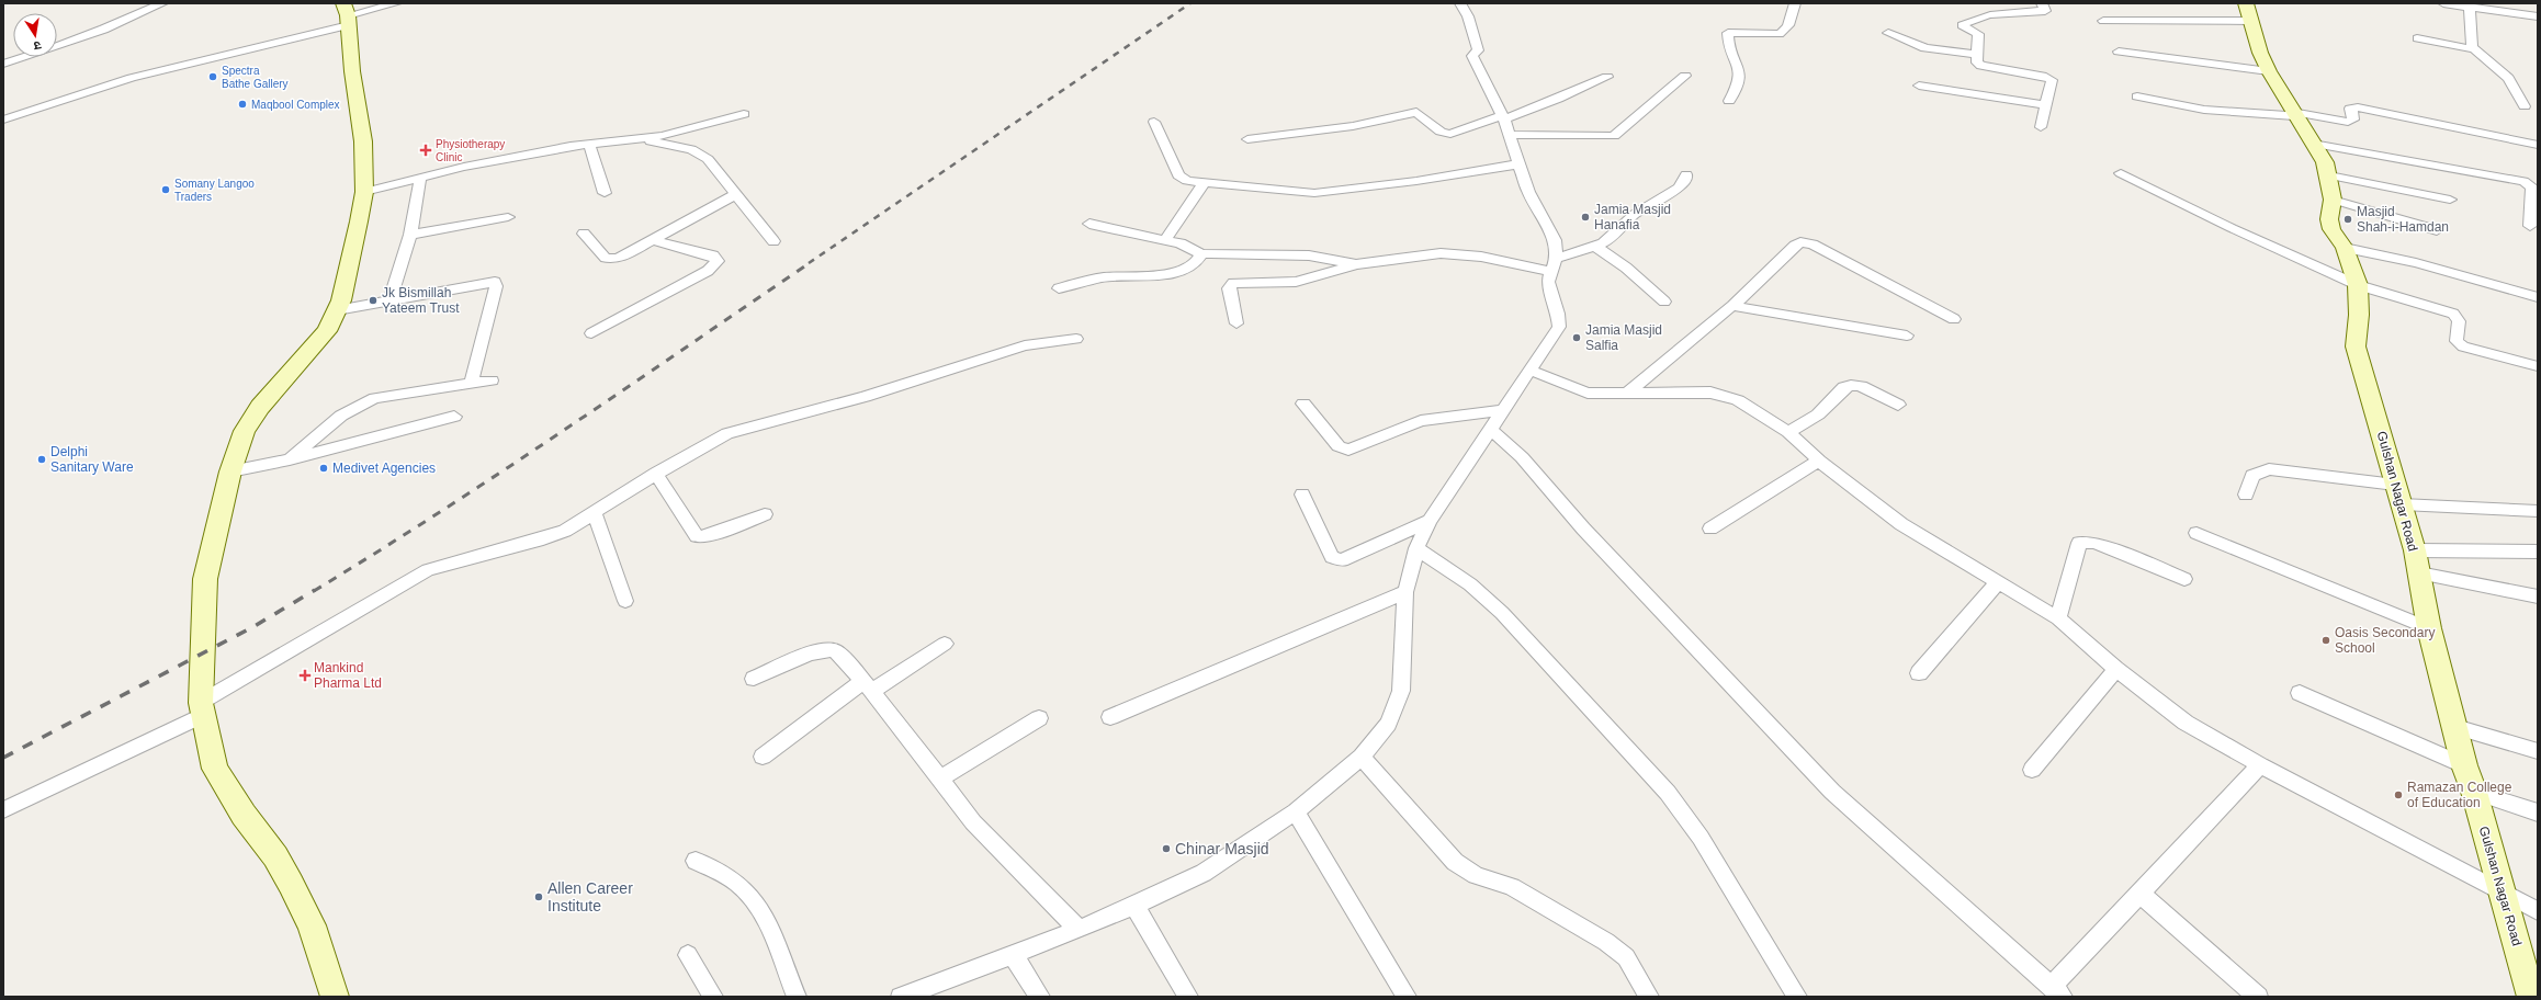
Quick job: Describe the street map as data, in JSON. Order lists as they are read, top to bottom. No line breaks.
{"streets":{"main road":["Gulshan Nagar Road"]},"places":{"other":["Spectra Bathe Gallery","Maqbool Complex","Somany Langoo Traders","Jamia Masjid Hanafia","Masjid Shah-i-Hamdan","Jk Bismillah Yateem Trust","Jamia Masjid Salfia","Delphi Sanitary Ware","Medivet Agencies","Oasis Secondary School","Ramazan College of Education","Chinar Masjid","Allen Career Institute"],"health":["Physiotherapy Clinic","Mankind Pharma Ltd"]},"north":"bottom"}
